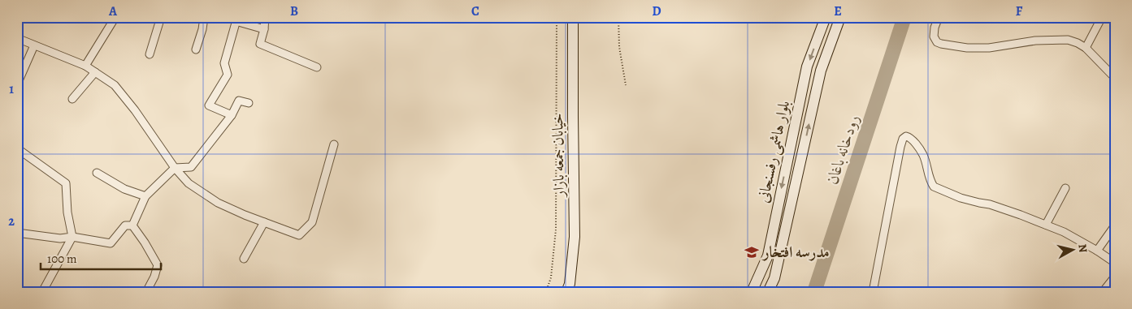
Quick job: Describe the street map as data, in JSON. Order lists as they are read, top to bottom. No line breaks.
{"streets":{"main road":["بلوار هاشمی رفسنجانی","خیابان جمعه بازار"]},"water":["رودخانه باغان"],"places":{"school or university":["مدرسه افتخار"]},"scale_bar":"100 m","north":"right","grid":{"columns":["A","B","C","D","E","F"],"rows":["1","2"]}}
